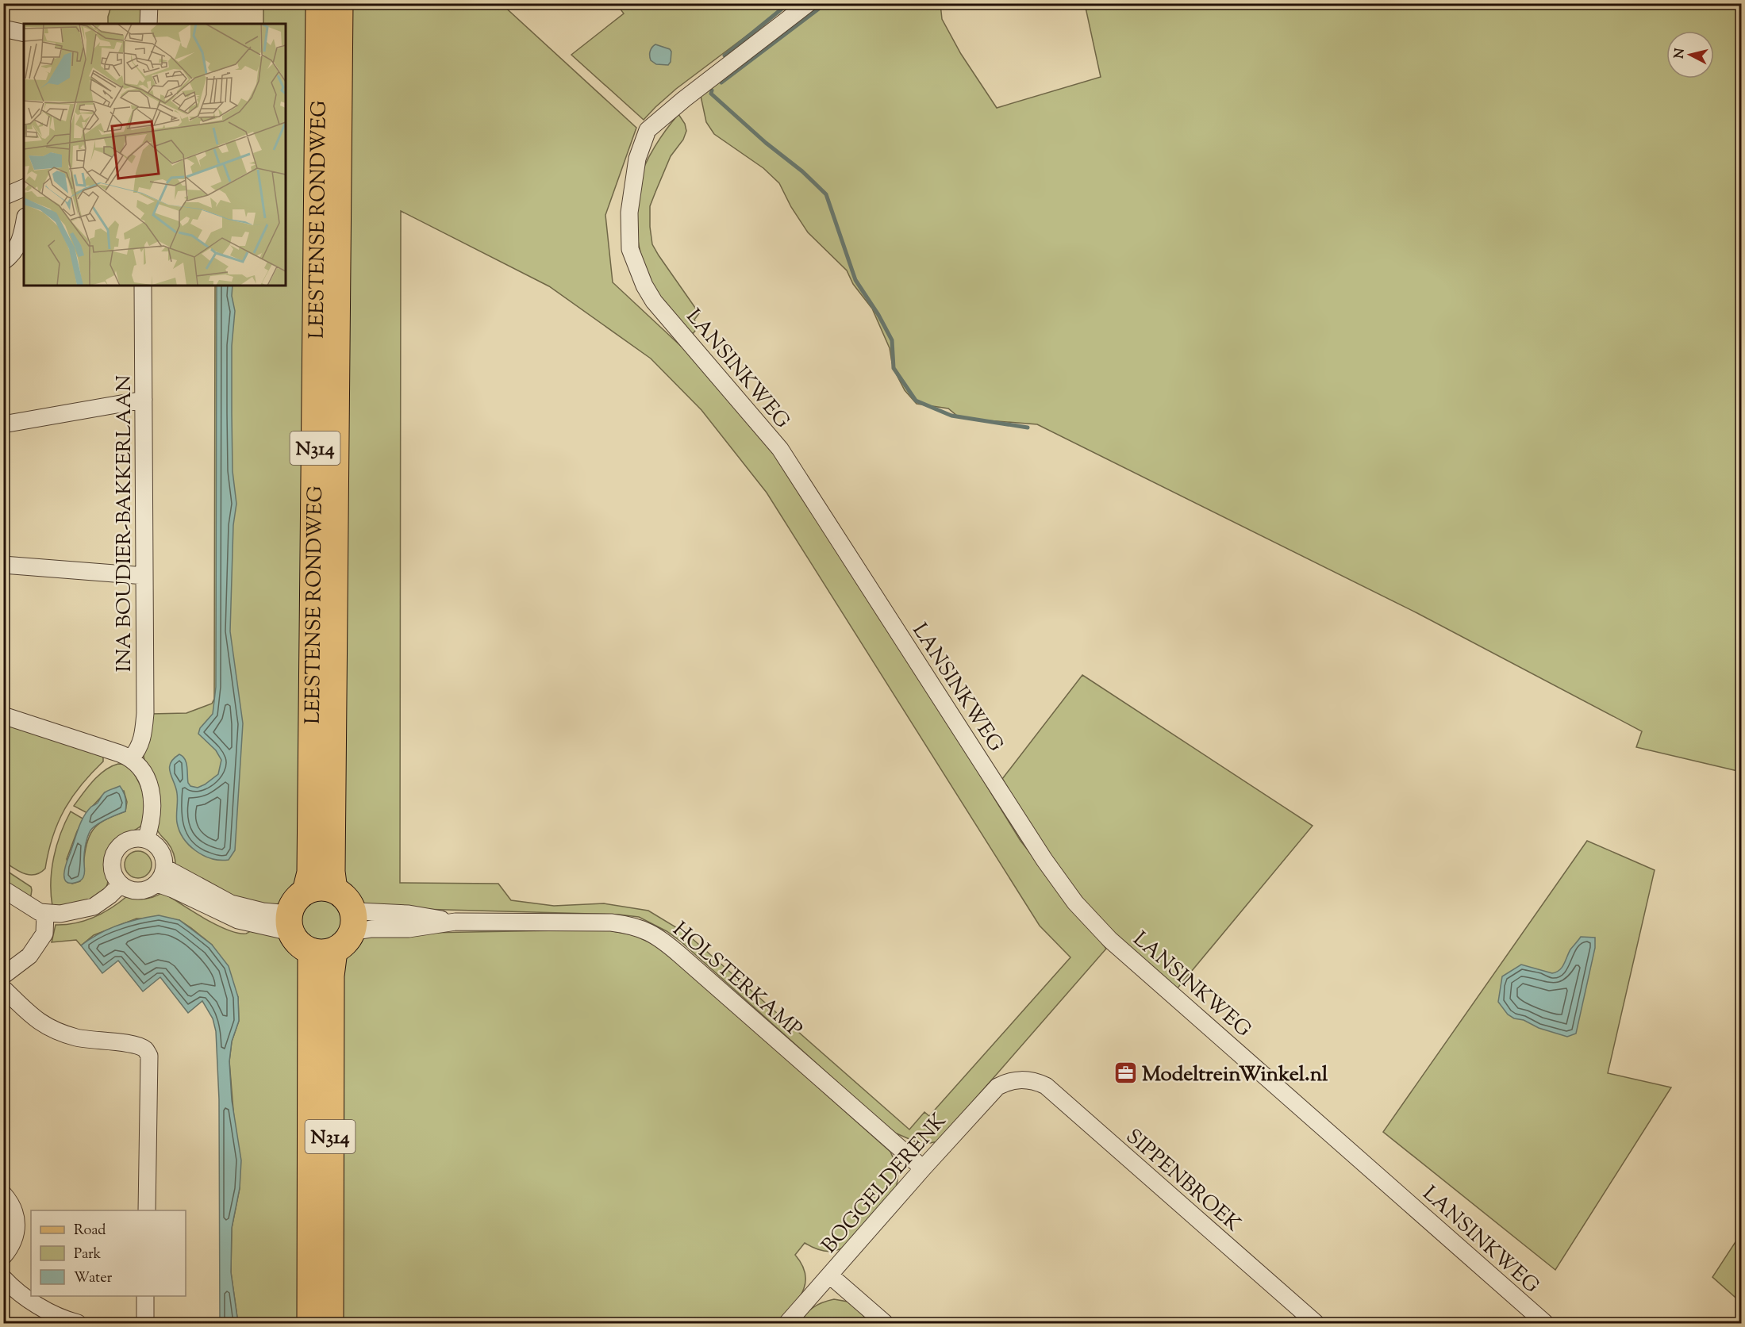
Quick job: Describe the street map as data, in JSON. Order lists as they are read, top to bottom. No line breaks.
{"streets":{"main road":["LEESTENSE RONDWEG","N314"],"street":["LANSINKWEG","INA BOUDIER-BAKKERLAAN","HOLSTERKAMP","SIPPENBROEK","BOGGELDERENK"]},"crossings":[["LEESTENSE RONDWEG","N314"],["LEESTENSE RONDWEG","HOLSTERKAMP"],["N314","HOLSTERKAMP"],["HOLSTERKAMP","BOGGELDERENK"],["SIPPENBROEK","BOGGELDERENK"]],"places":{"office":["ModeltreinWinkel.nl"]},"legend":["Road","Park","Water"],"north":"left"}
